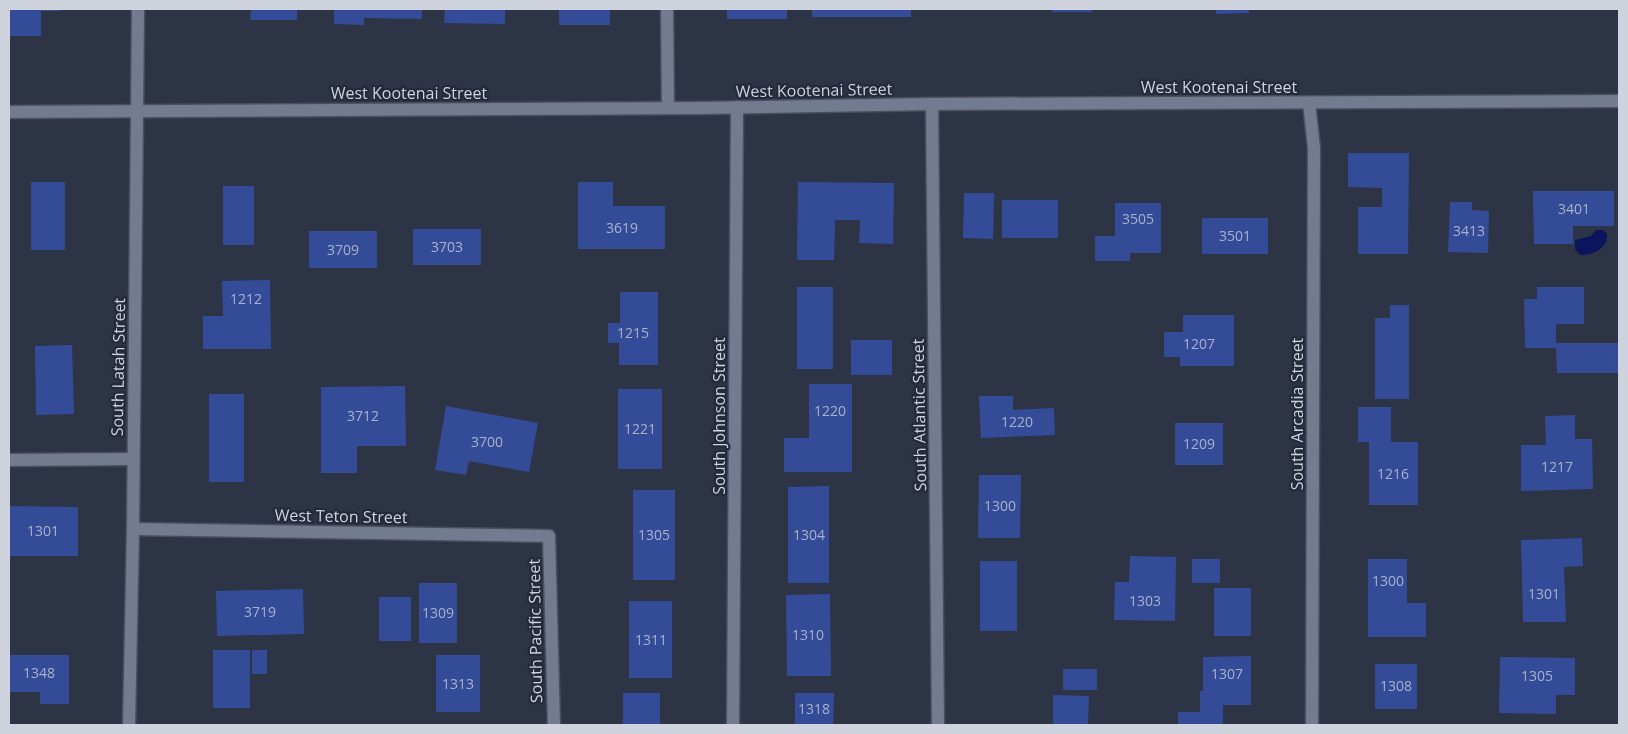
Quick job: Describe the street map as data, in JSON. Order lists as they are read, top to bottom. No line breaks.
{"streets":{"street":["West Kootenai Street","South Latah Street","South Arcadia Street","South Atlantic Street","South Johnson Street","West Teton Street","South Pacific Street"]},"crossings":[["West Kootenai Street","South Latah Street"],["West Kootenai Street","South Arcadia Street"],["West Kootenai Street","South Atlantic Street"],["West Kootenai Street","South Johnson Street"],["South Latah Street","West Teton Street"],["West Teton Street","South Pacific Street"]],"house_numbers":["3401","3505","3619","3413","3501","3703","3709","1212","1215","1207","1220","3712","1220","1221","3700","1209","1217","1216","1300","1301","1305","1304","1300","1301","1303","3719","1309","1310","1311","1348","1307","1305","1313","1308","1318"]}
